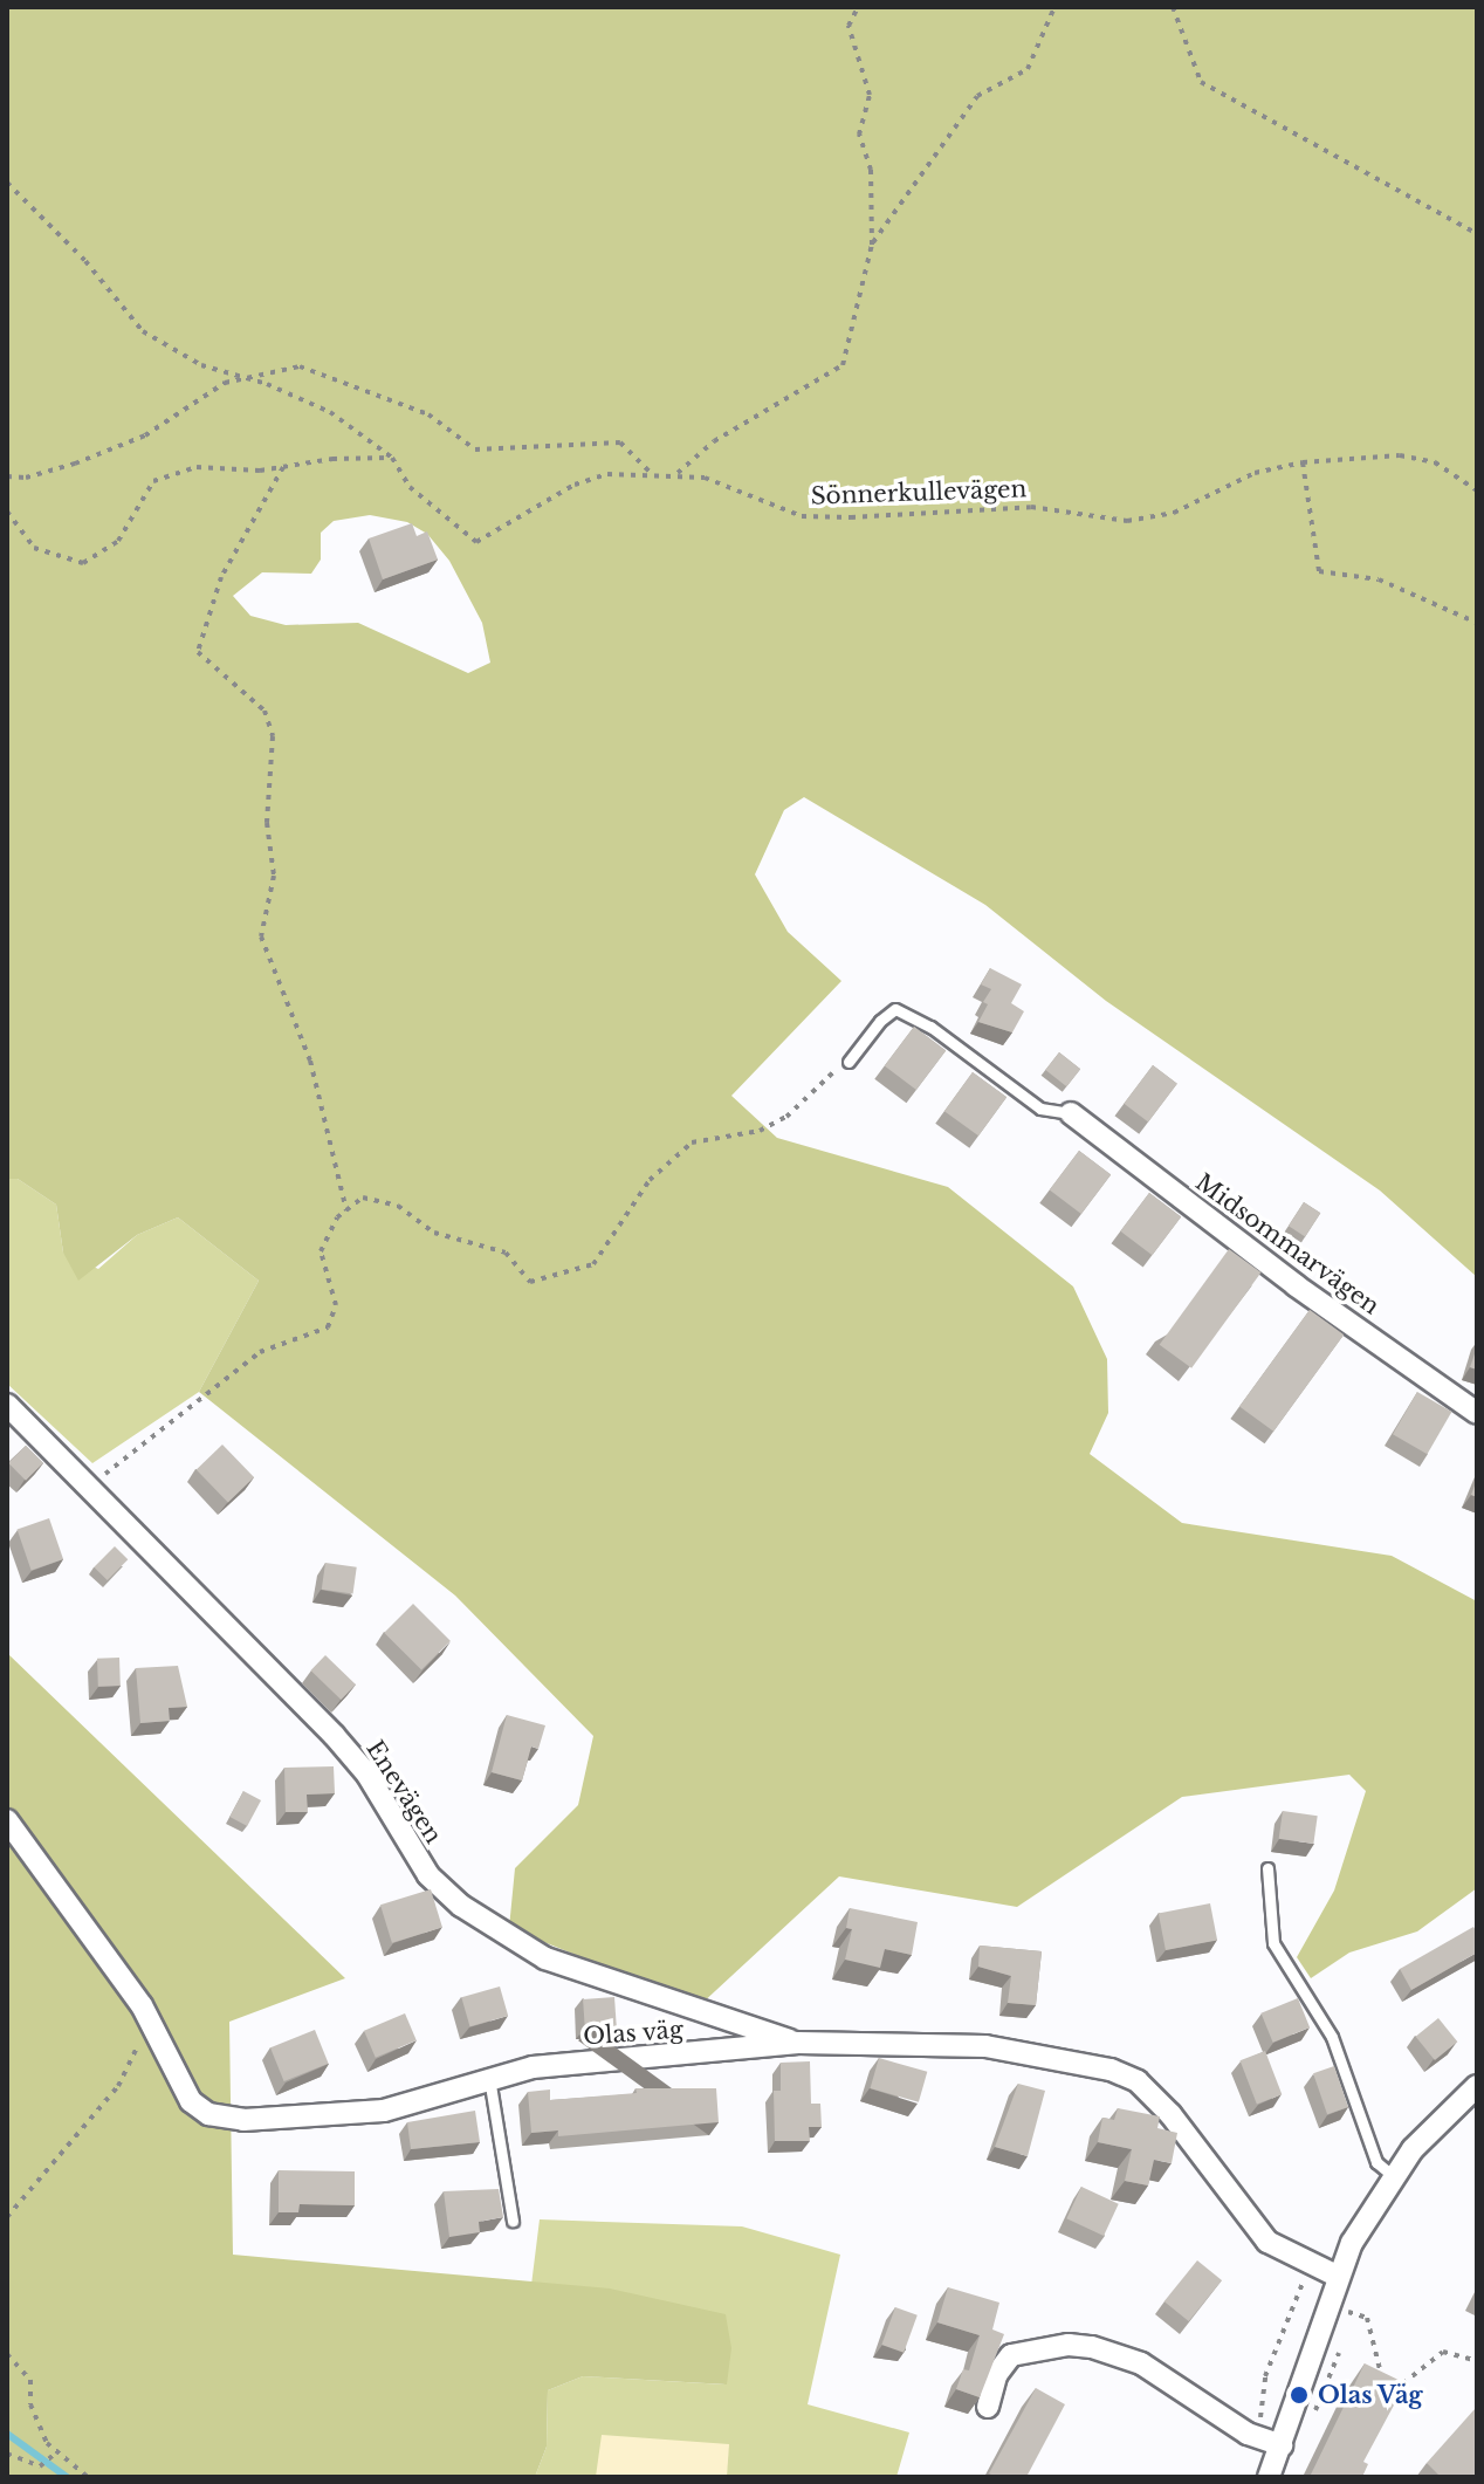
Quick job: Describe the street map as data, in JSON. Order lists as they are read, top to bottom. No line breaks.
{"streets":{"street":["Midsommarvägen","Enevägen","Olas väg"],"path":["Sönnerkullevägen"]},"crossings":[["Enevägen","Olas väg"]],"places":["Olas Väg"]}
